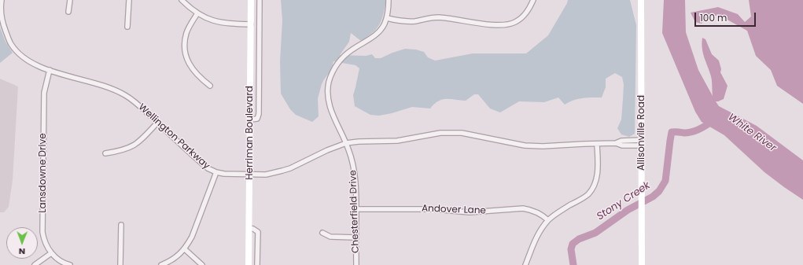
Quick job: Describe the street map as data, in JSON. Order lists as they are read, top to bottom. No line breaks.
{"streets":{"street":["Herriman Boulevard","Allisonville Road","Wellington Parkway","Lansdowne Drive","Andover Lane","Chesterfield Drive"]},"crossings":[["Herriman Boulevard","Wellington Parkway"],["Allisonville Road","Wellington Parkway"],["Wellington Parkway","Lansdowne Drive"],["Wellington Parkway","Chesterfield Drive"],["Andover Lane","Chesterfield Drive"]],"water":["White River","Stony Creek"],"scale_bar":"100 m","north":"bottom"}
